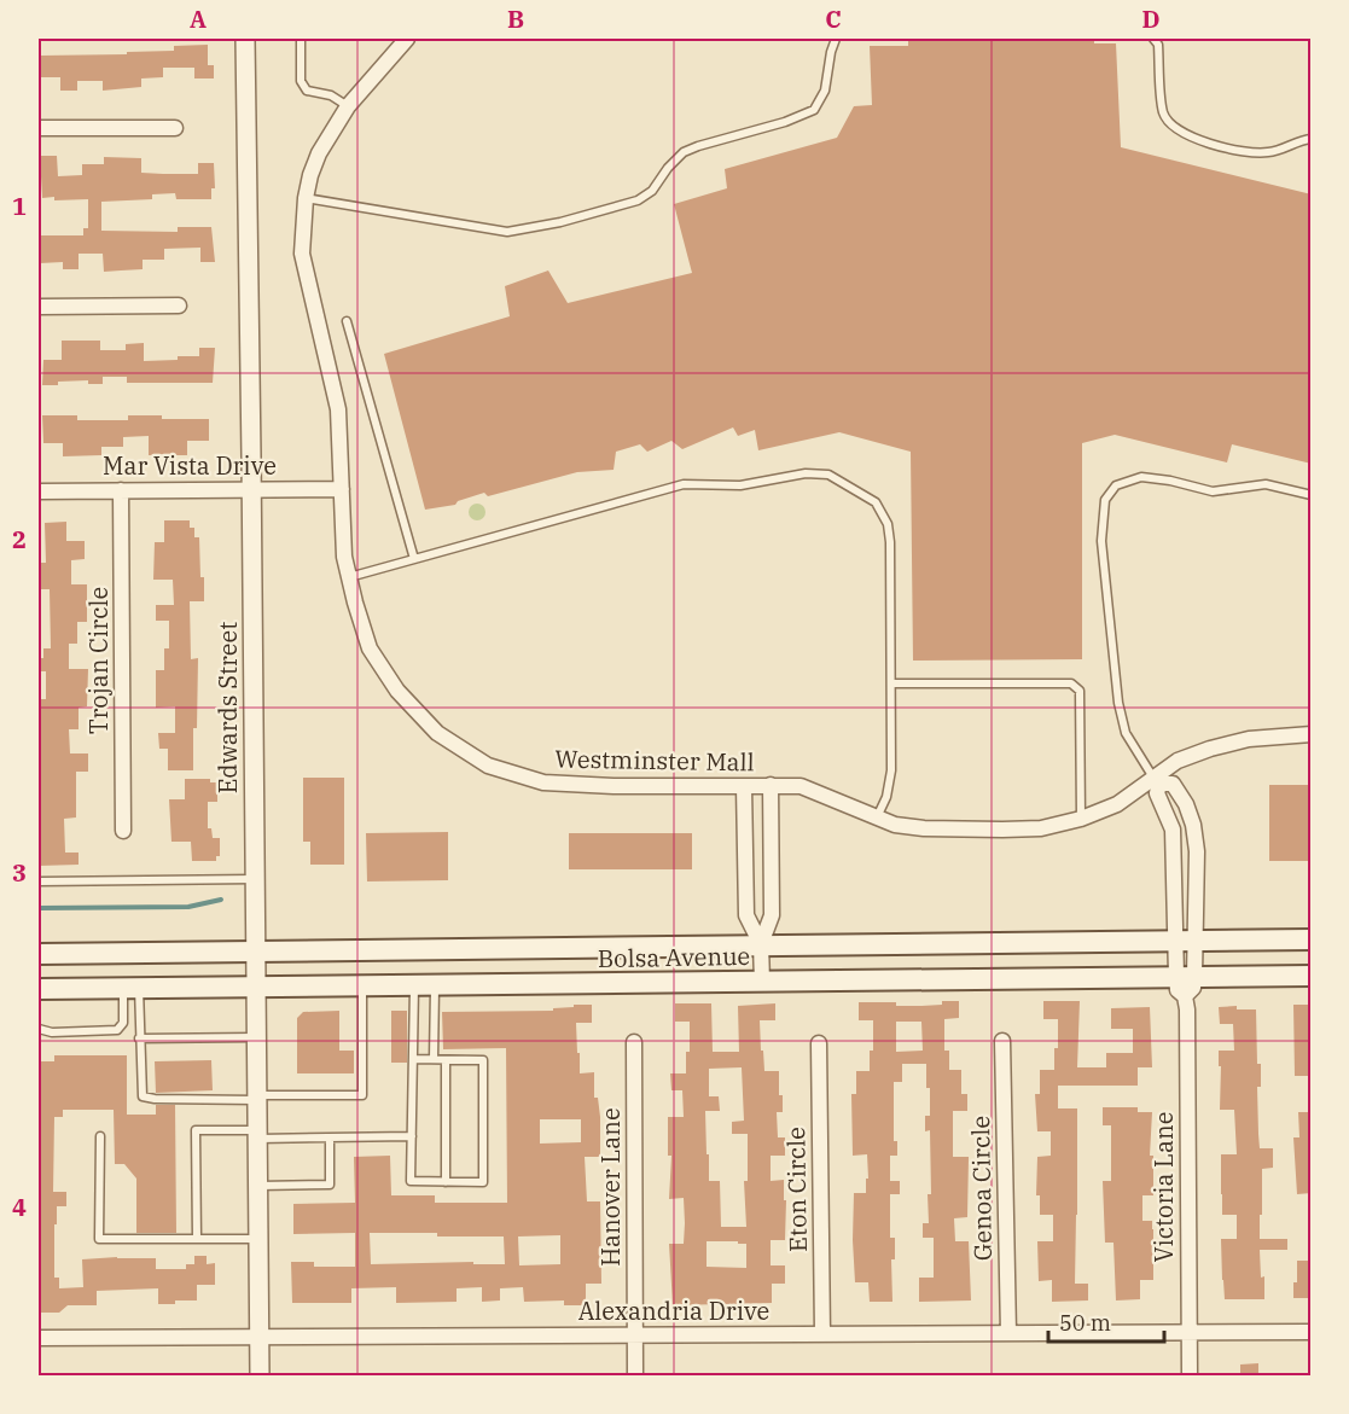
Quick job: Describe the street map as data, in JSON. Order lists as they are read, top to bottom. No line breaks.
{"streets":{"main road":["Bolsa Avenue"],"street":["Mar Vista Drive","Trojan Circle","Edwards Street","Westminster Mall","Hanover Lane","Victoria Lane","Genoa Circle","Eton Circle","Alexandria Drive"]},"crossings":[["Mar Vista Drive","Trojan Circle"],["Mar Vista Drive","Edwards Street"],["Mar Vista Drive","Westminster Mall"],["Edwards Street","Bolsa Avenue"],["Edwards Street","Alexandria Drive"],["Westminster Mall","Victoria Lane"],["Bolsa Avenue","Victoria Lane"],["Hanover Lane","Alexandria Drive"],["Victoria Lane","Alexandria Drive"],["Genoa Circle","Alexandria Drive"],["Eton Circle","Alexandria Drive"]],"scale_bar":"50 m","grid":{"columns":["A","B","C","D"],"rows":["1","2","3","4"]}}
